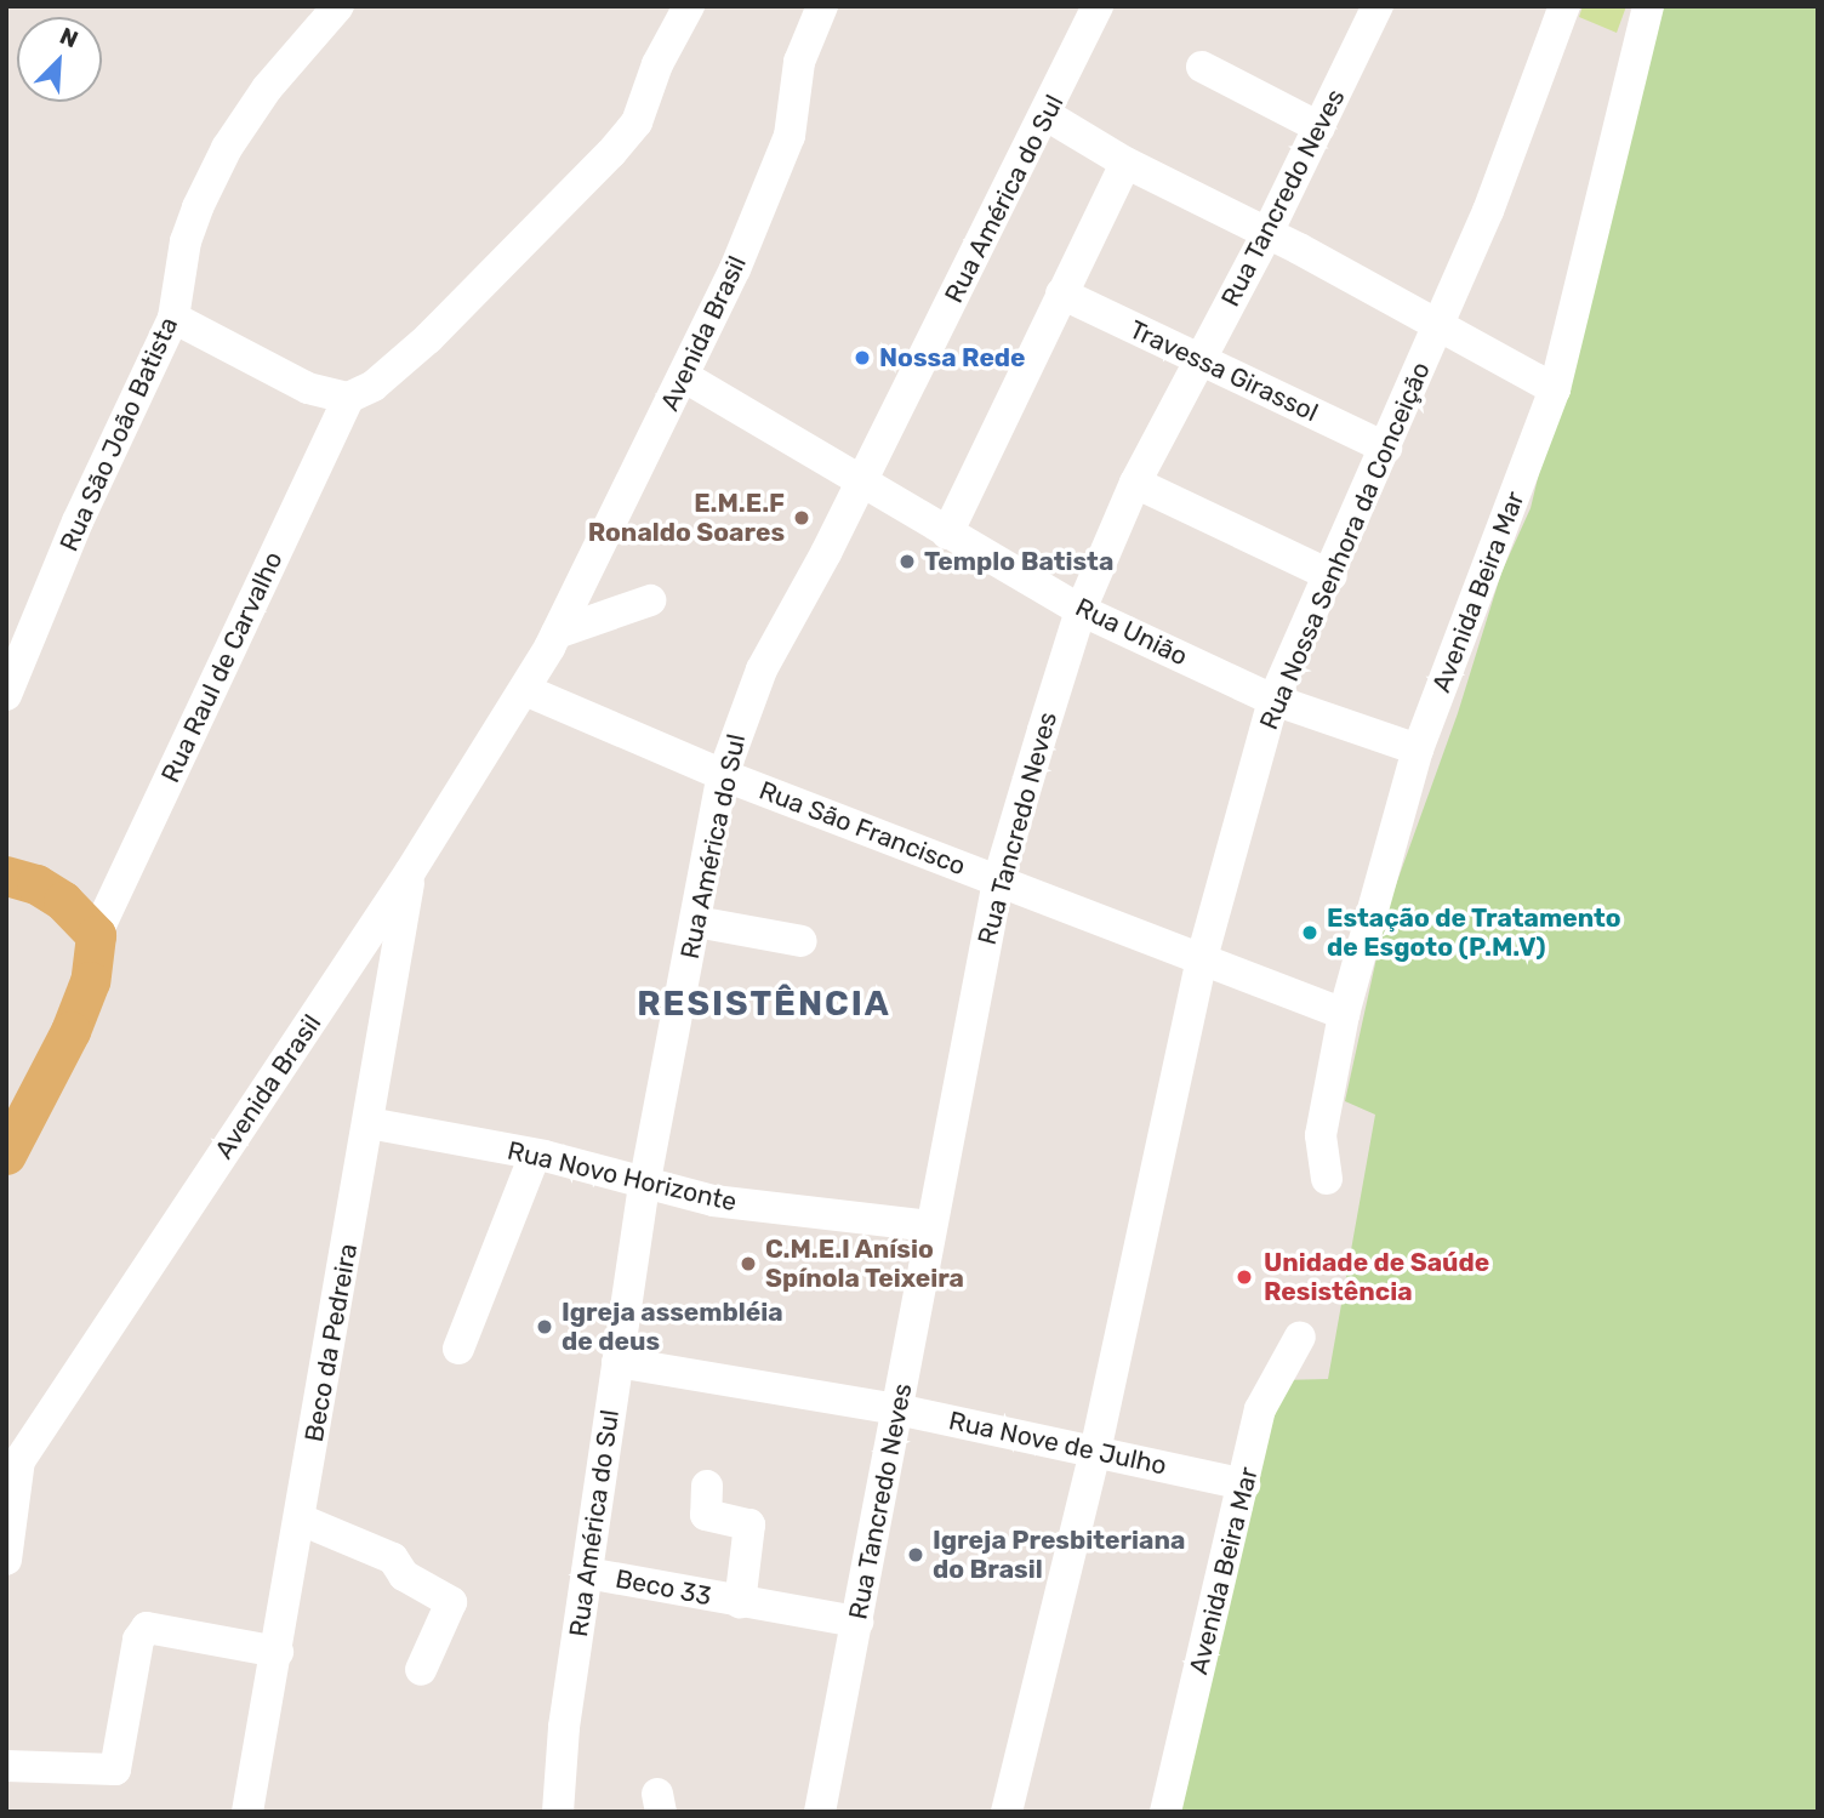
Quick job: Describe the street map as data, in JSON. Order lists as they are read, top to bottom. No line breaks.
{"streets":{"street":["Rua Tancredo Neves","Rua América do Sul","Avenida Brasil","Travessa Girassol","Rua São João Batista","Rua Nossa Senhora da Conceição","Avenida Beira Mar","Rua União","Rua Raul de Carvalho","Rua São Francisco","Rua Novo Horizonte","Beco da Pedreira","Rua Nove de Julho","Beco 33"]},"crossings":[["Rua Tancredo Neves","Travessa Girassol"],["Rua Tancredo Neves","Rua União"],["Rua Tancredo Neves","Rua São Francisco"],["Rua Tancredo Neves","Rua Novo Horizonte"],["Rua Tancredo Neves","Rua Nove de Julho"],["Rua Tancredo Neves","Beco 33"],["Rua América do Sul","Rua União"],["Rua América do Sul","Rua São Francisco"],["Rua América do Sul","Rua Novo Horizonte"],["Rua América do Sul","Rua Nove de Julho"],["Rua América do Sul","Beco 33"],["Avenida Brasil","Rua União"],["Avenida Brasil","Rua São Francisco"],["Avenida Brasil","Beco da Pedreira"],["Travessa Girassol","Rua Nossa Senhora da Conceição"],["Rua Nossa Senhora da Conceição","Rua União"],["Rua Nossa Senhora da Conceição","Rua São Francisco"],["Rua Nossa Senhora da Conceição","Rua Nove de Julho"],["Avenida Beira Mar","Rua União"],["Avenida Beira Mar","Rua São Francisco"],["Avenida Beira Mar","Rua Nove de Julho"],["Rua Novo Horizonte","Beco da Pedreira"]],"districts":["RESISTÊNCIA"],"places":["Nossa Rede","E.M.E.F Ronaldo Soares","Templo Batista","Estação de Tratamento de Esgoto (P.M.V)","C.M.E.I Anísio Spínola Teixeira","Unidade de Saúde Resistência","Igreja assembléia de deus","Igreja Presbiteriana do Brasil"],"north":"top right"}
